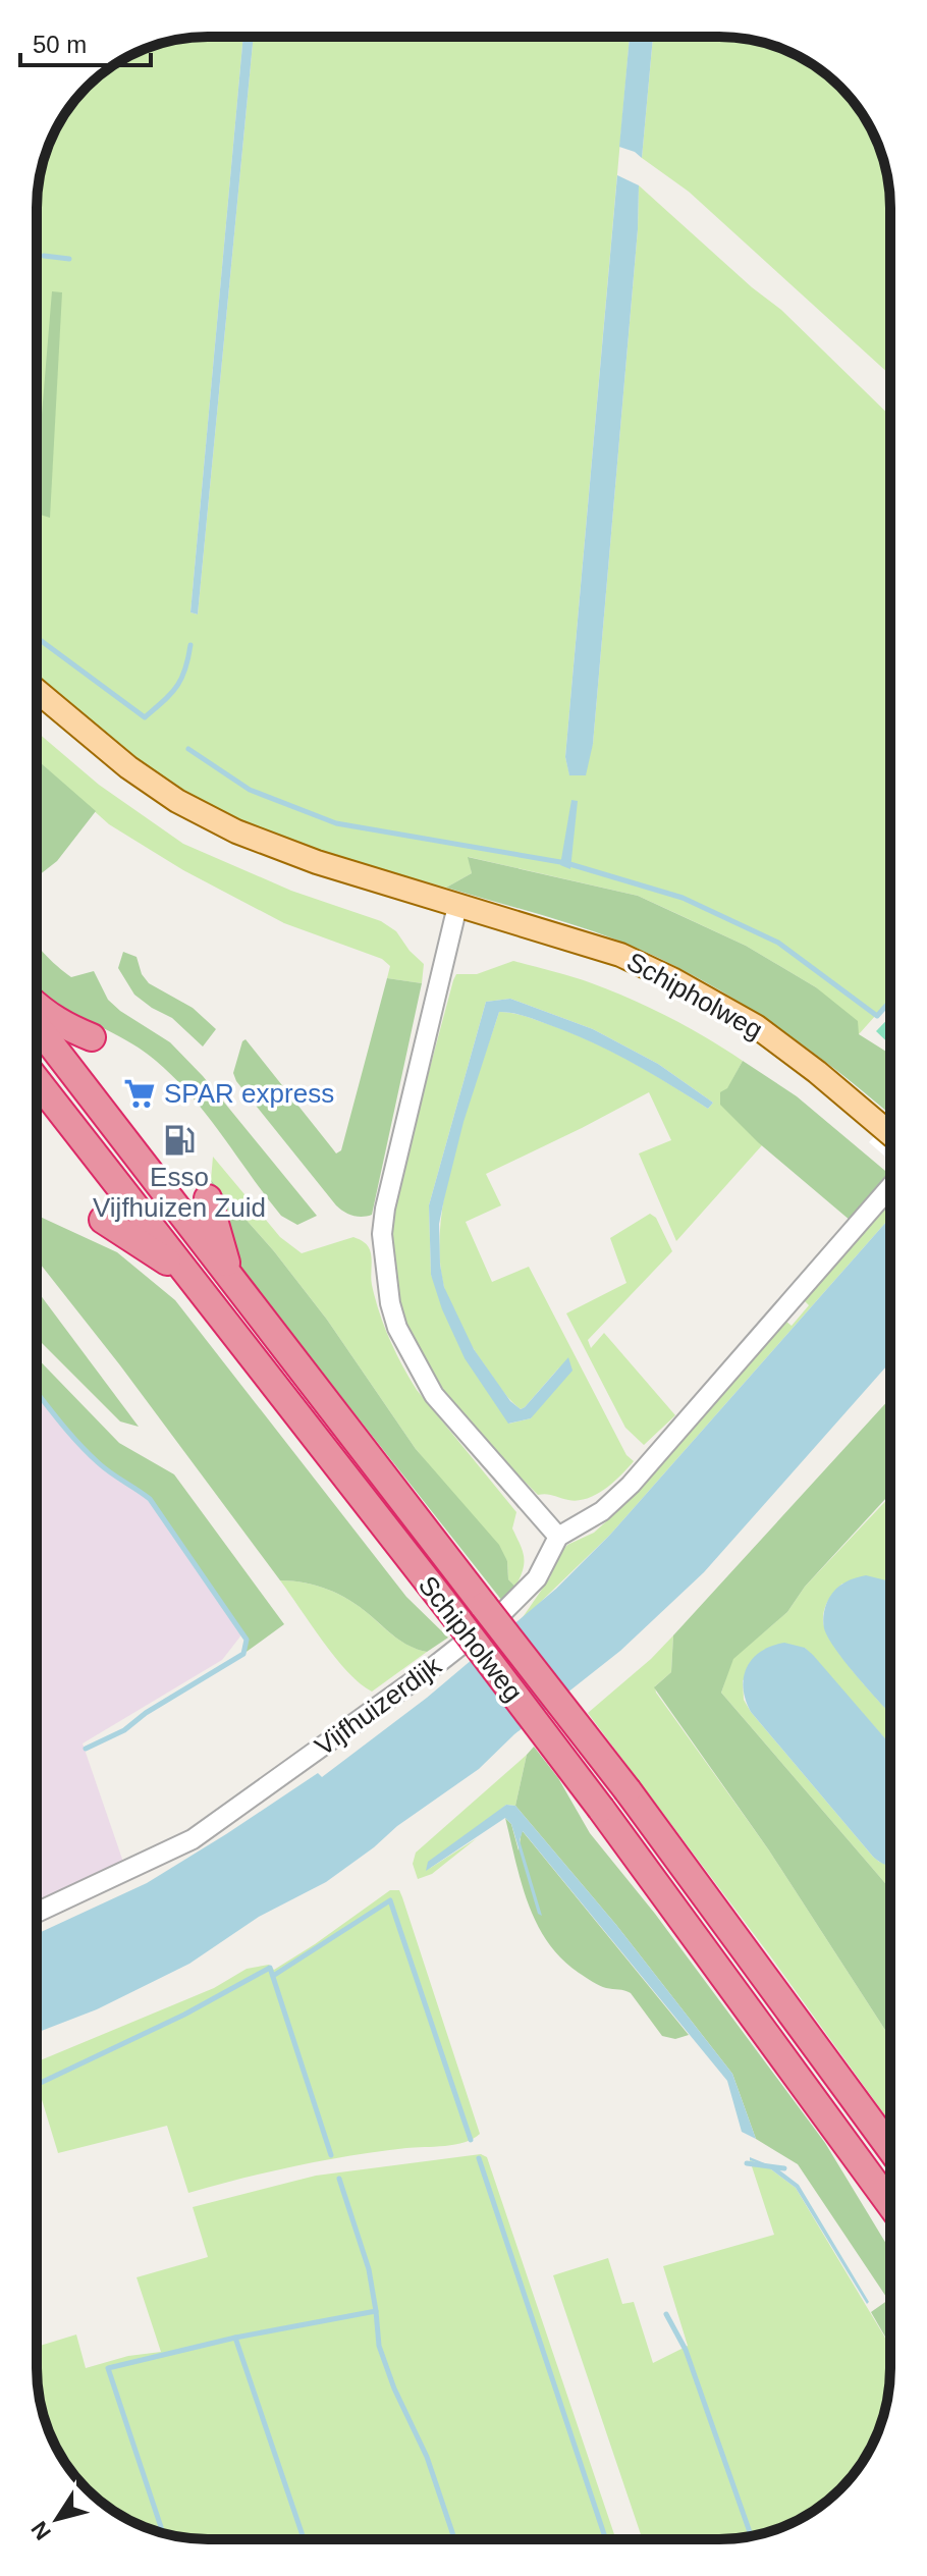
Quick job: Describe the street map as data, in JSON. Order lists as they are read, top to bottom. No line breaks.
{"streets":{"highway":["Schipholweg"],"street":["Vijfhuizerdijk"]},"places":{"supermarket":["SPAR express"],"fuel station":["Esso Vijfhuizen Zuid"]},"scale_bar":"50 m","north":"bottom left"}
